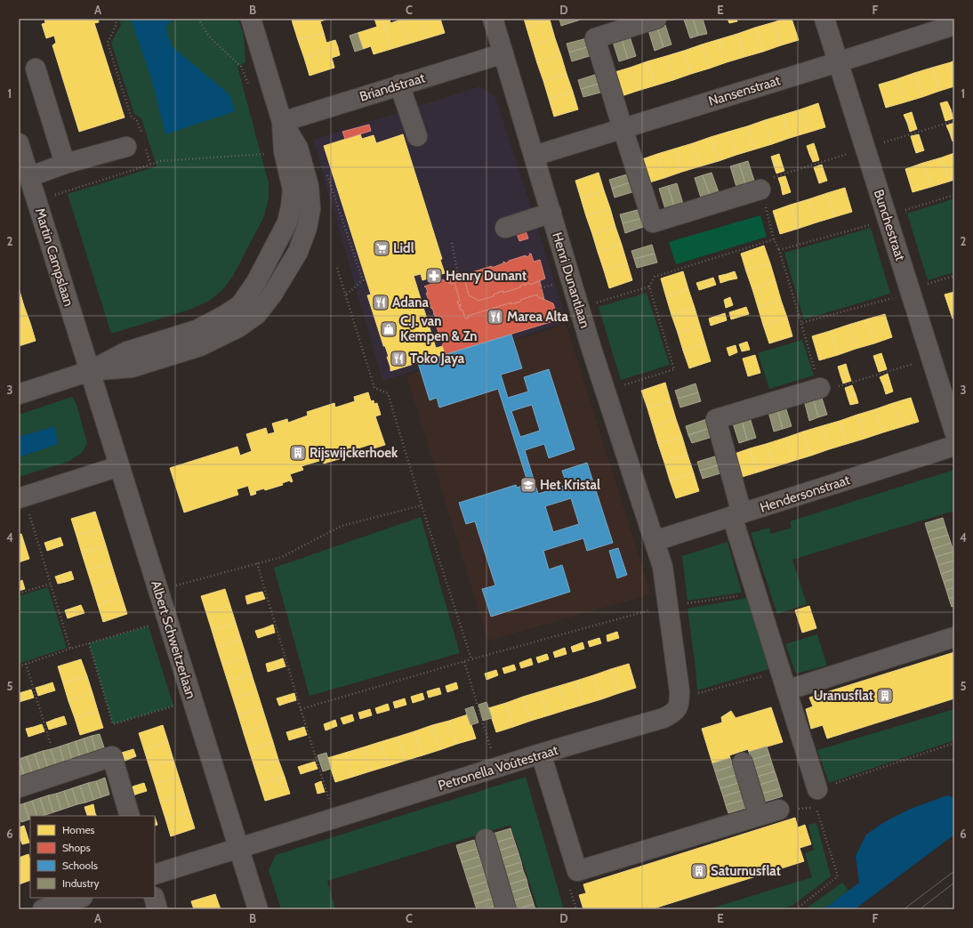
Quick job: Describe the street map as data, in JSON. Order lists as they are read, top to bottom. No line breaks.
{"streets":{"street":["Briandstraat","Nansenstraat","Bunchestraat","Martin Campslaan","Henri Dunantlaan","Hendersonstraat","Albert Schweitzerlaan","Petronella Voûtestraat"]},"crossings":[["Briandstraat","Henri Dunantlaan"],["Nansenstraat","Bunchestraat"],["Nansenstraat","Henri Dunantlaan"],["Martin Campslaan","Albert Schweitzerlaan"],["Henri Dunantlaan","Hendersonstraat"],["Albert Schweitzerlaan","Petronella Voûtestraat"]],"places":{"supermarket":["Lidl"],"pharmacy":["Henry Dunant"],"restaurant":["Adana","Marea Alta","Toko Jaya"],"shop":["C.J. van Kempen & Zn"],"building":["Rijswijckerhoek","Uranusflat","Saturnusflat"],"school or university":["Het Kristal"]},"legend":["Homes","Shops","Schools","Industry"],"grid":{"columns":["A","B","C","D","E","F"],"rows":["1","2","3","4","5","6"]}}
